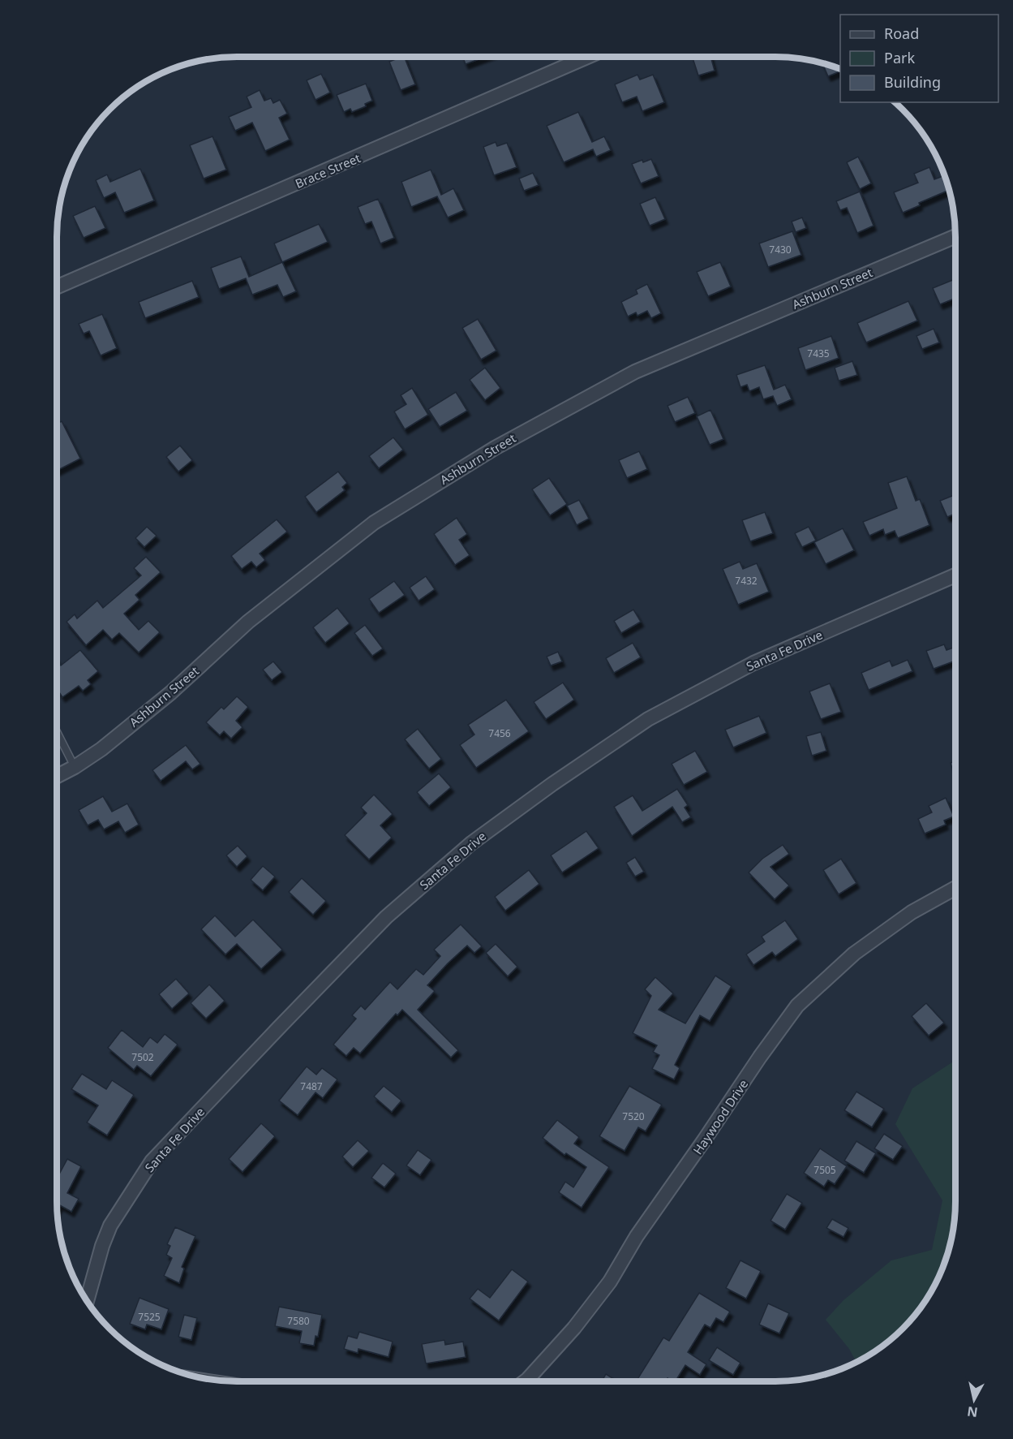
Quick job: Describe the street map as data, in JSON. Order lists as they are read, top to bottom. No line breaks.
{"streets":{"street":["Brace Street","Ashburn Street","Santa Fe Drive","Haywood Drive"]},"house_numbers":["7430","7435","7432","7456","7502","7487","7520","7505","7525","7580"],"legend":["Road","Park","Building"],"north":"bottom"}
